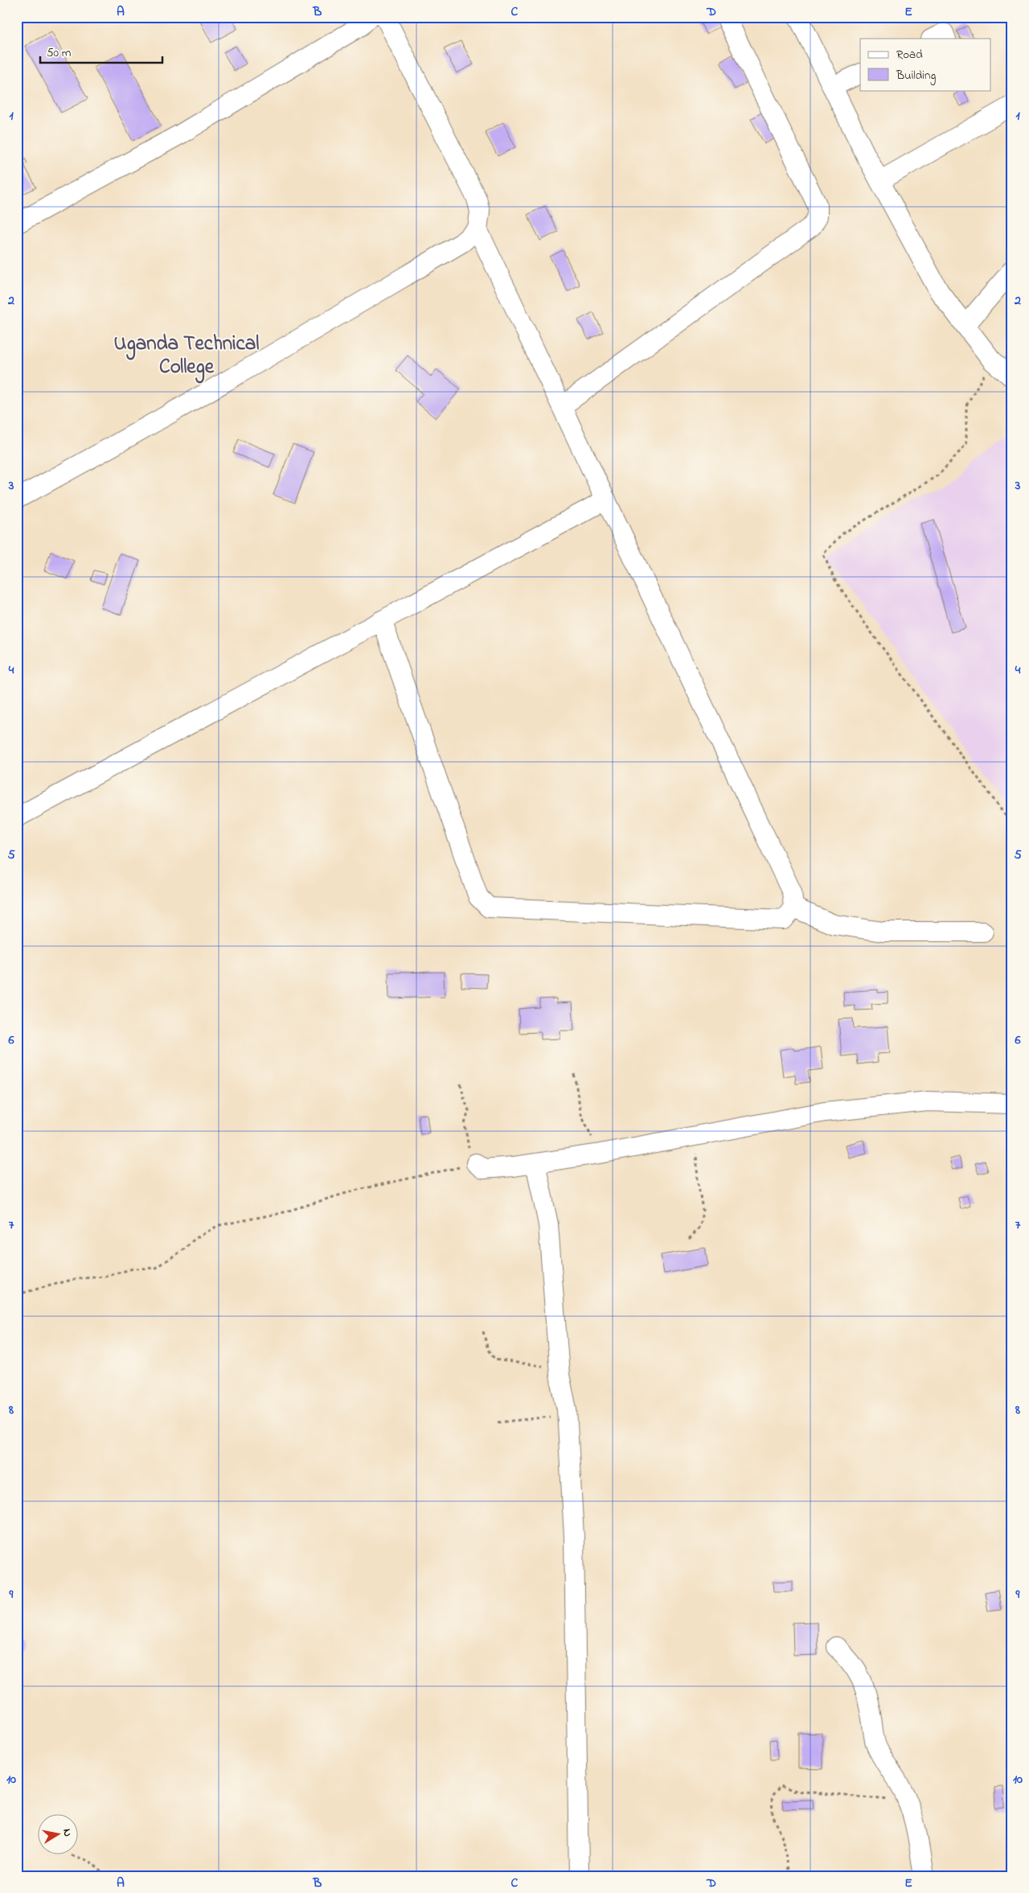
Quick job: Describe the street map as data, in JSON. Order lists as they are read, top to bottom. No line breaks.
{"districts":["Uganda Technical College"],"legend":["Road","Building"],"scale_bar":"50 m","north":"right","grid":{"columns":["A","B","C","D","E"],"rows":["1","2","3","4","5","6","7","8","9","10"]}}
